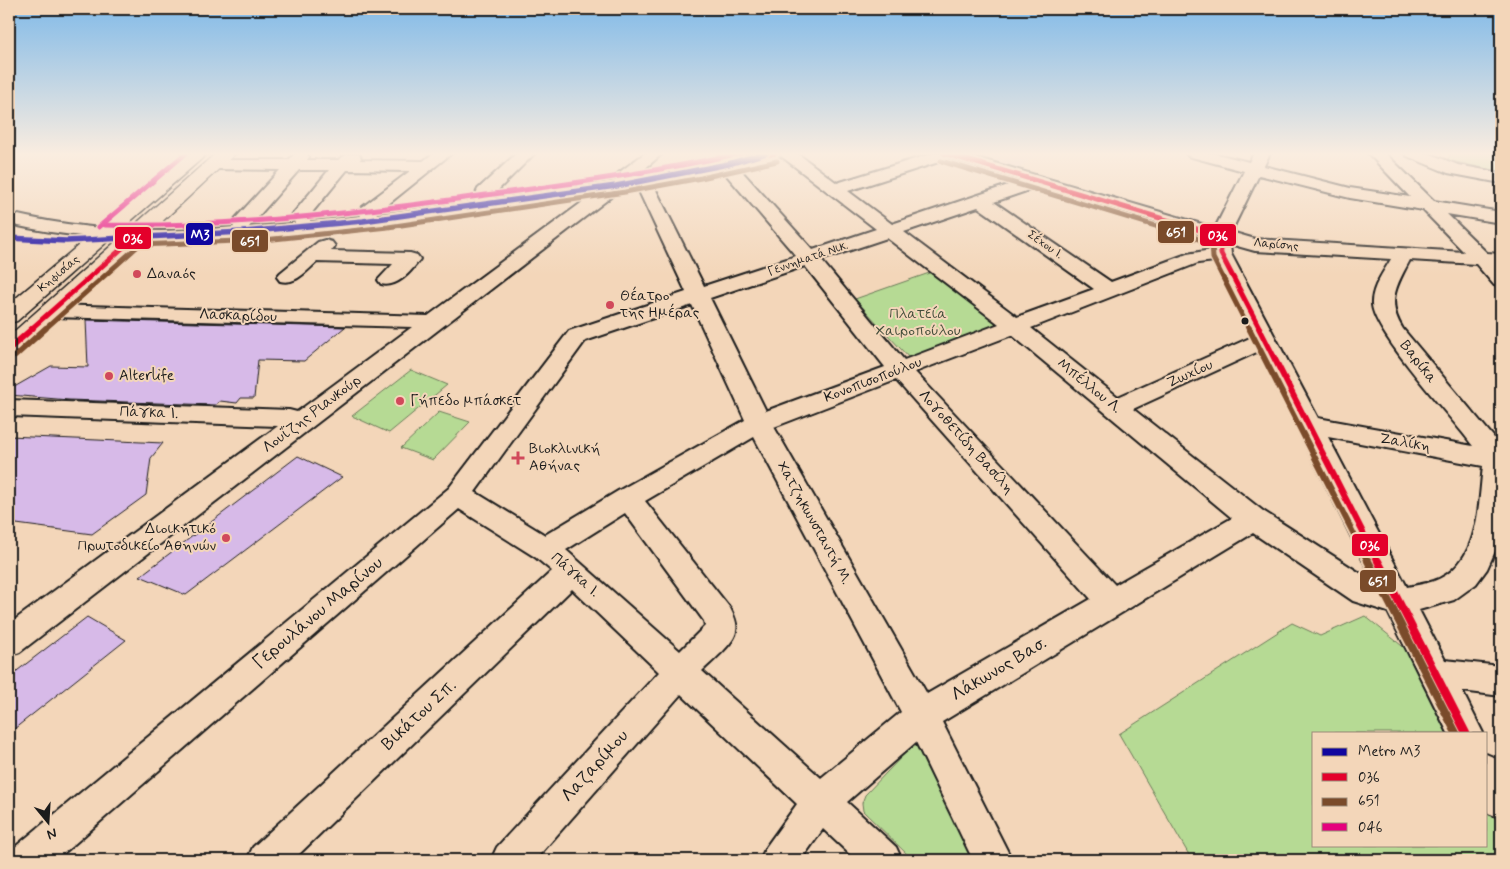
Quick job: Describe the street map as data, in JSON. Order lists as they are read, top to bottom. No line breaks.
{"streets":{"main road":["Κηφισίας"],"street":["Σέχου Ι.","Λαρίσης","Γεννηματά Νικ.","Λασκαρίδου","Βαρίκα","Ζωχίου","Κονοπισοπούλου","Μπέλλου Λ.","Πάγκα Ι.","Λουΐζης Ριανκούρ","Λογοθετίδη Βασίλη","Ζαλίκη","Χατζηκωνσταντή Μ.","Γερουλάνου Μαρίνου","Λάκωνος Βασ.","Βικάτου Σπ.","Λαζαρίμου"]},"crossings":[["Σέχου Ι.","Γεννηματά Νικ."],["Σέχου Ι.","Κονοπισοπούλου"],["Λαρίσης","Βαρίκα"],["Λαρίσης","Κονοπισοπούλου"],["Γεννηματά Νικ.","Μπέλλου Λ."],["Γεννηματά Νικ.","Λογοθετίδη Βασίλη"],["Γεννηματά Νικ.","Χατζηκωνσταντή Μ."],["Γεννηματά Νικ.","Γερουλάνου Μαρίνου"],["Κηφισίας","Λασκαρίδου"],["Λασκαρίδου","Λουΐζης Ριανκούρ"],["Βαρίκα","Ζαλίκη"],["Ζωχίου","Μπέλλου Λ."],["Κονοπισοπούλου","Μπέλλου Λ."],["Κονοπισοπούλου","Πάγκα Ι."],["Κονοπισοπούλου","Λογοθετίδη Βασίλη"],["Κονοπισοπούλου","Χατζηκωνσταντή Μ."],["Μπέλλου Λ.","Λάκωνος Βασ."],["Πάγκα Ι.","Λουΐζης Ριανκούρ"],["Πάγκα Ι.","Γερουλάνου Μαρίνου"],["Πάγκα Ι.","Λάκωνος Βασ."],["Πάγκα Ι.","Βικάτου Σπ."],["Πάγκα Ι.","Λαζαρίμου"],["Λογοθετίδη Βασίλη","Λάκωνος Βασ."],["Χατζηκωνσταντή Μ.","Λάκωνος Βασ."]],"parks":["Πλατεία Χαιροπούλου"],"places":{"other":["Δαναός","Θέατρο της Ημέρας","Alterlife","Γήπεδο μπάσκετ","Διοικητικό Πρωτοδικείο Αθηνών"],"health":["Βιοκλινική Αθήνας"]},"lines":["metro line Μ3","transit line 036","transit line 651","transit line 046"],"legend":["Metro Μ3","036","651","046"],"north":"bottom"}
